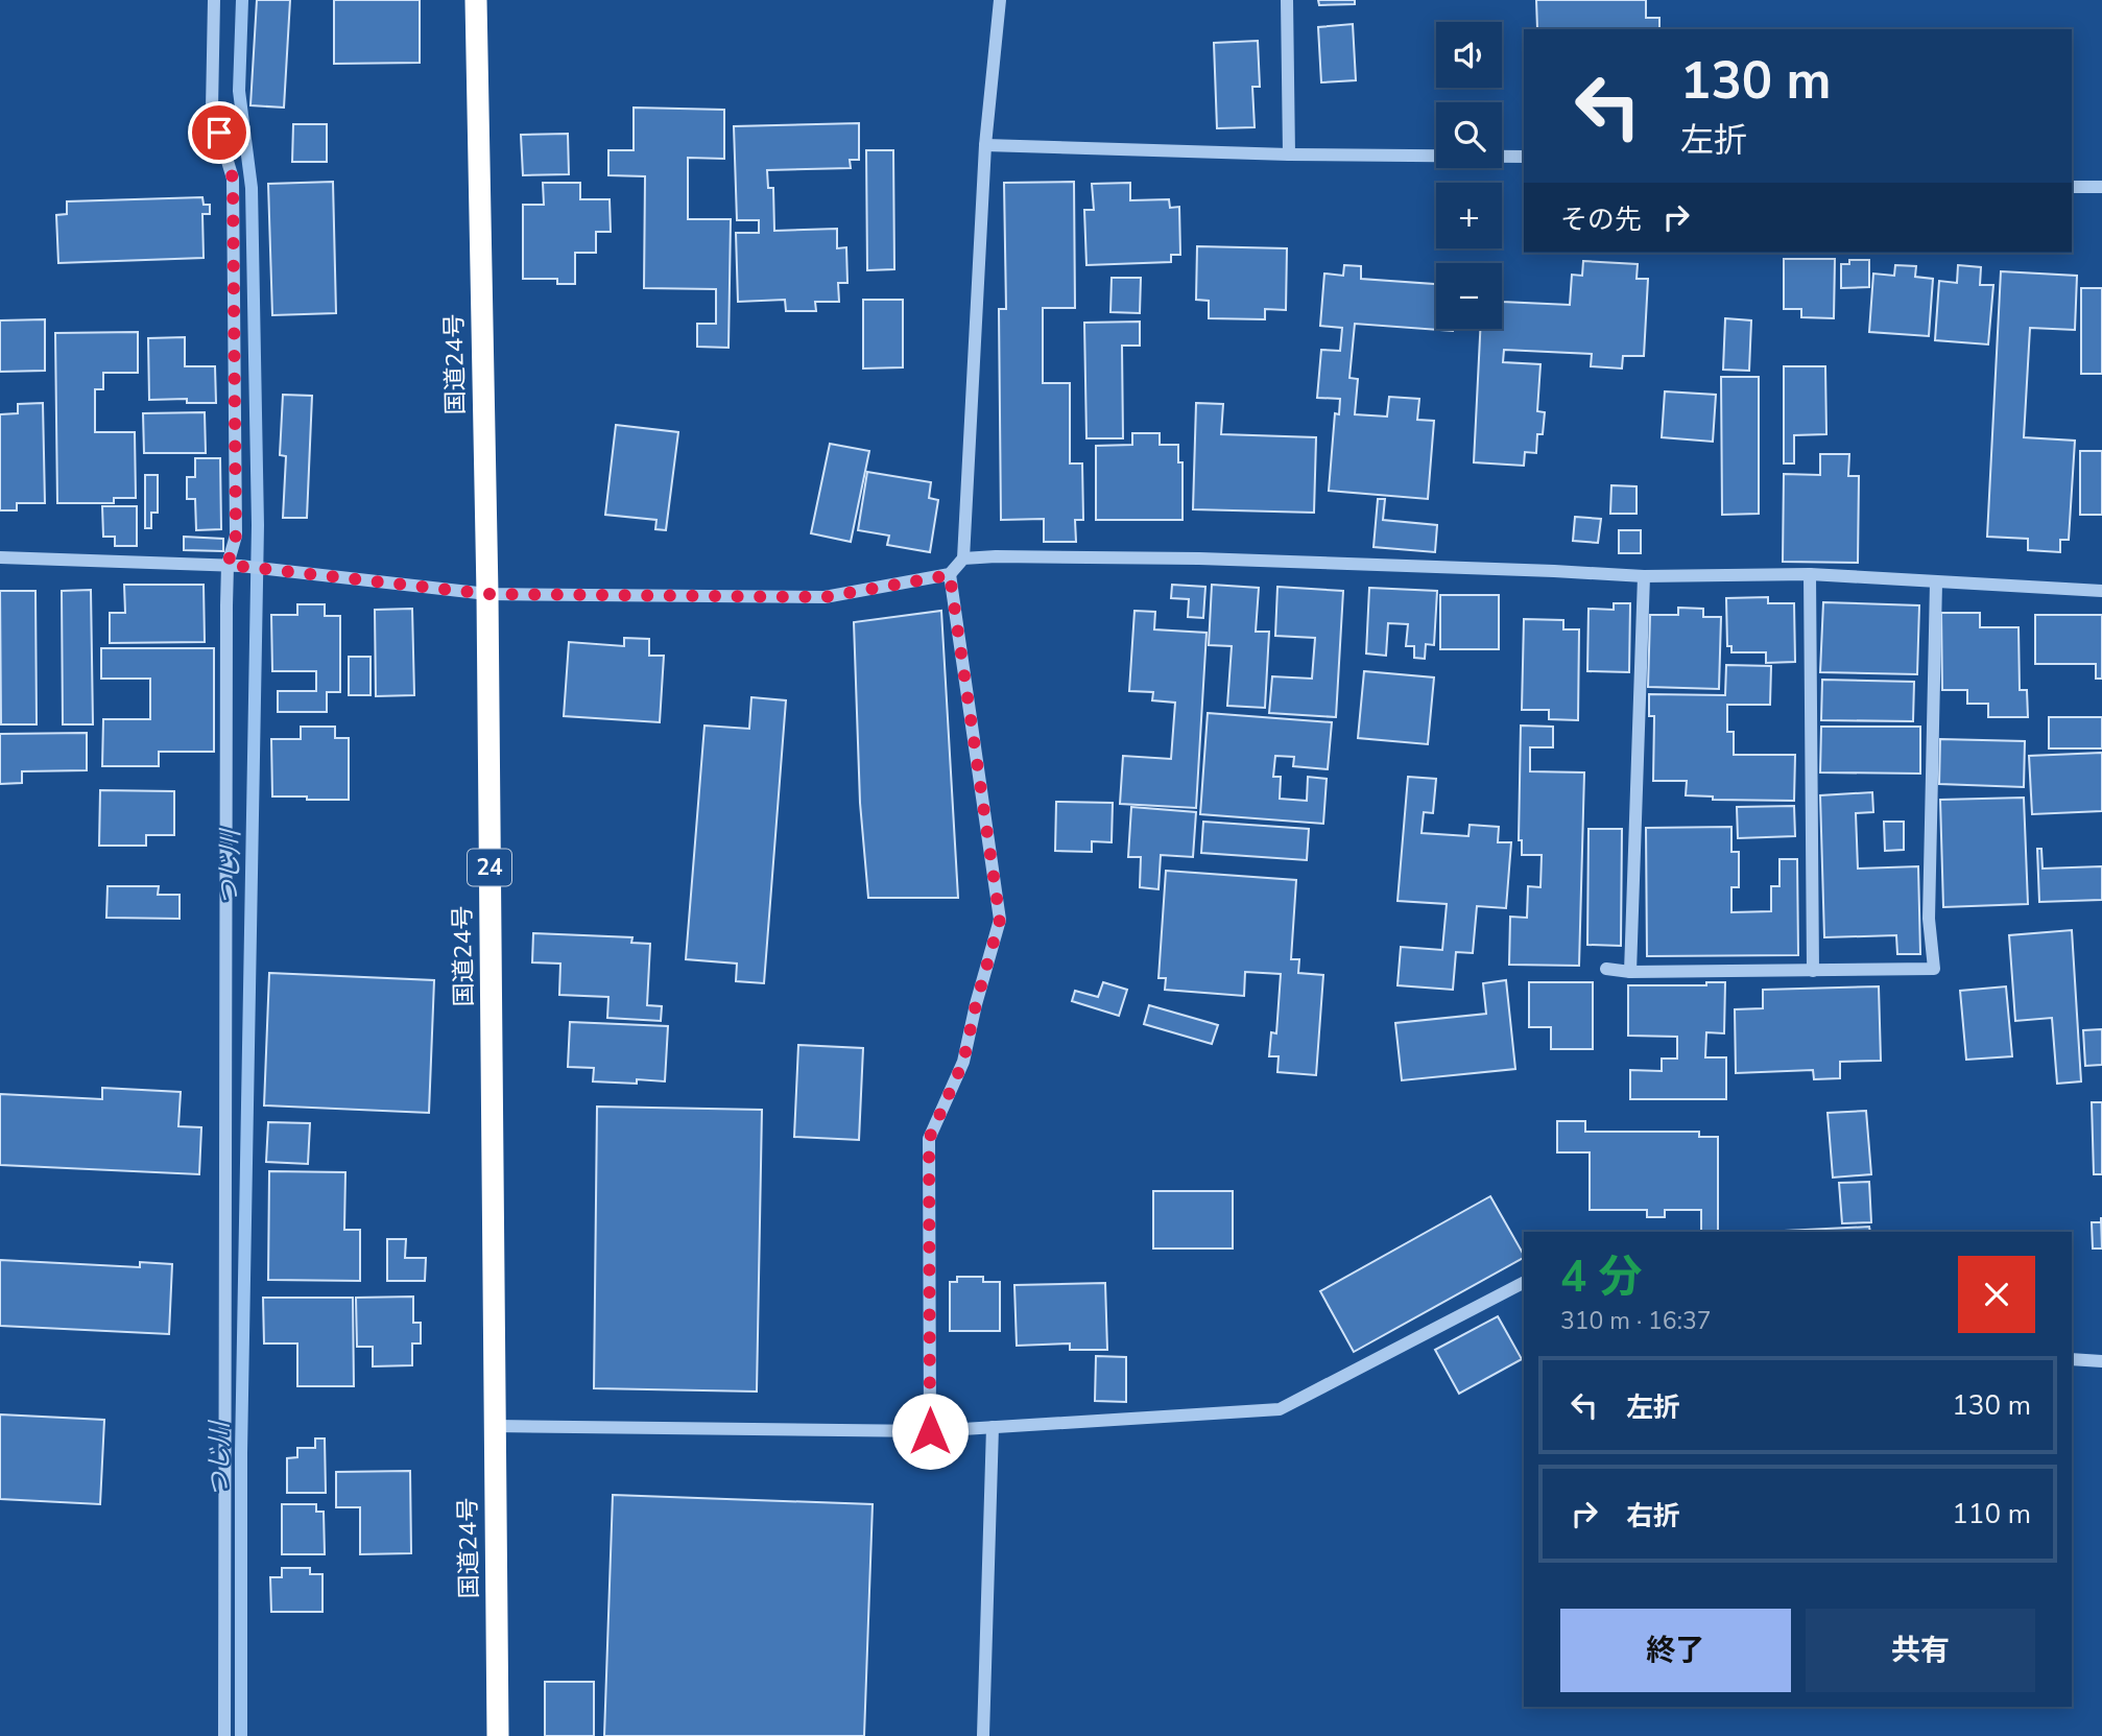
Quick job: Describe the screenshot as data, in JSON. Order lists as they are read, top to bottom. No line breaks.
{"streets":{"highway":["国道24号","24"]},"water":["つじ川"],"page":{"map_buttons":["+","−"],"turn":["130 m","左折"],"then":"その先","heading":["4 分","310 m · 16:37"],"list":[{"name":"左折","value":"130 m"},{"name":"右折","value":"110 m"}],"buttons":["終了","共有"]}}
